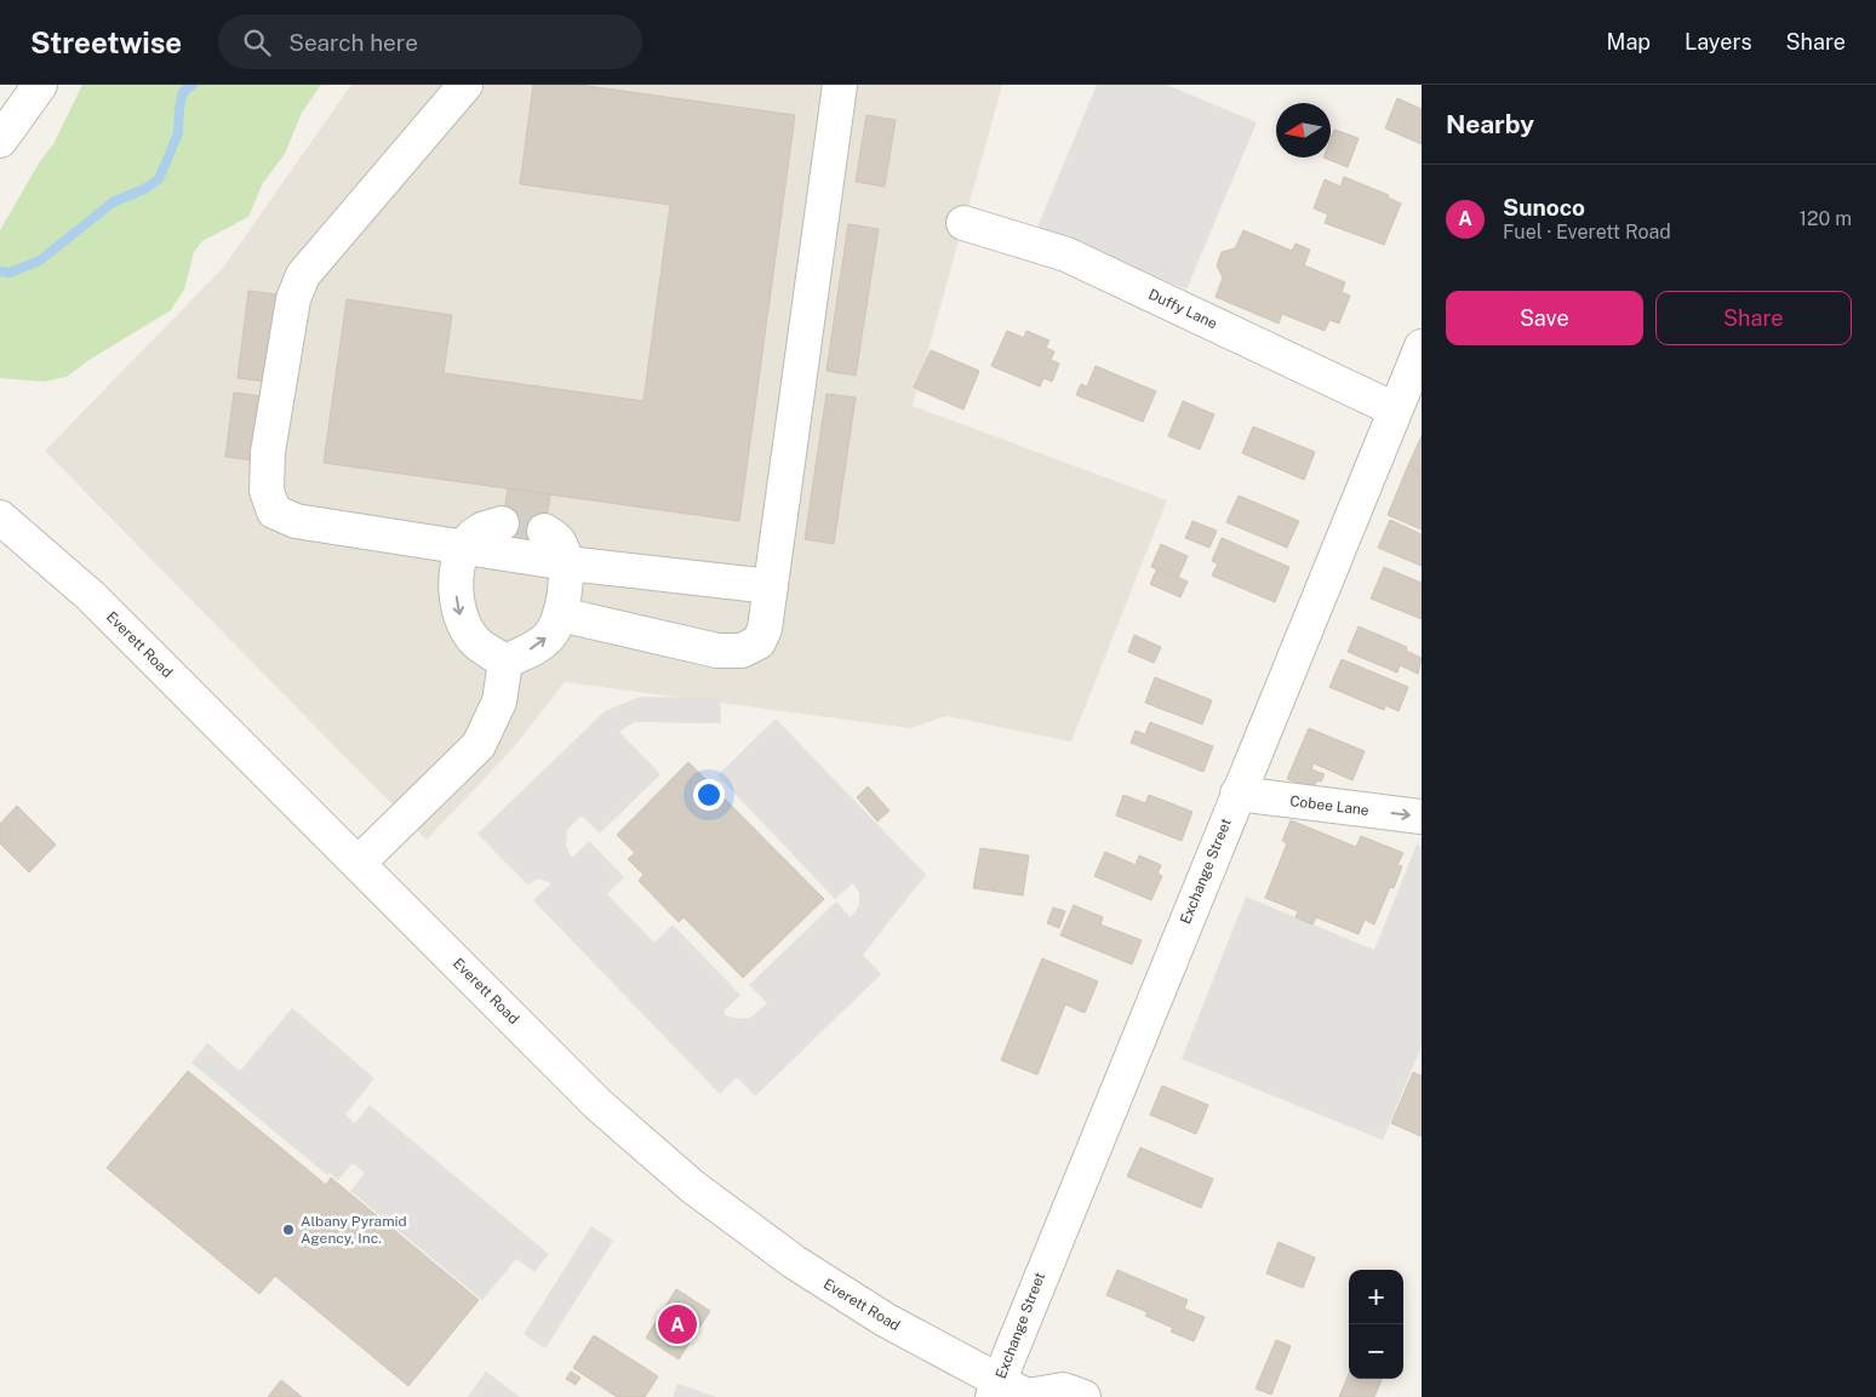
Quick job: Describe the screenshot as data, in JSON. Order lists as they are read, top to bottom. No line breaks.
{"streets":{"street":["Duffy Lane","Everett Road","Cobee Lane","Exchange Street"]},"crossings":[["Duffy Lane","Exchange Street"],["Everett Road","Exchange Street"],["Cobee Lane","Exchange Street"]],"one_way":["Cobee Lane"],"places":["Albany Pyramid Agency, Inc."],"north":"left","page":{"header":"Streetwise","search":"Search here","nav":["Map","Layers","Share"],"heading":"Nearby","list":[{"mark":"A","name":"Sunoco","note":"Fuel · Everett Road","value":"120 m"}],"buttons":["Save","Share"],"map_buttons":["+","−"],"pins":"A"}}
